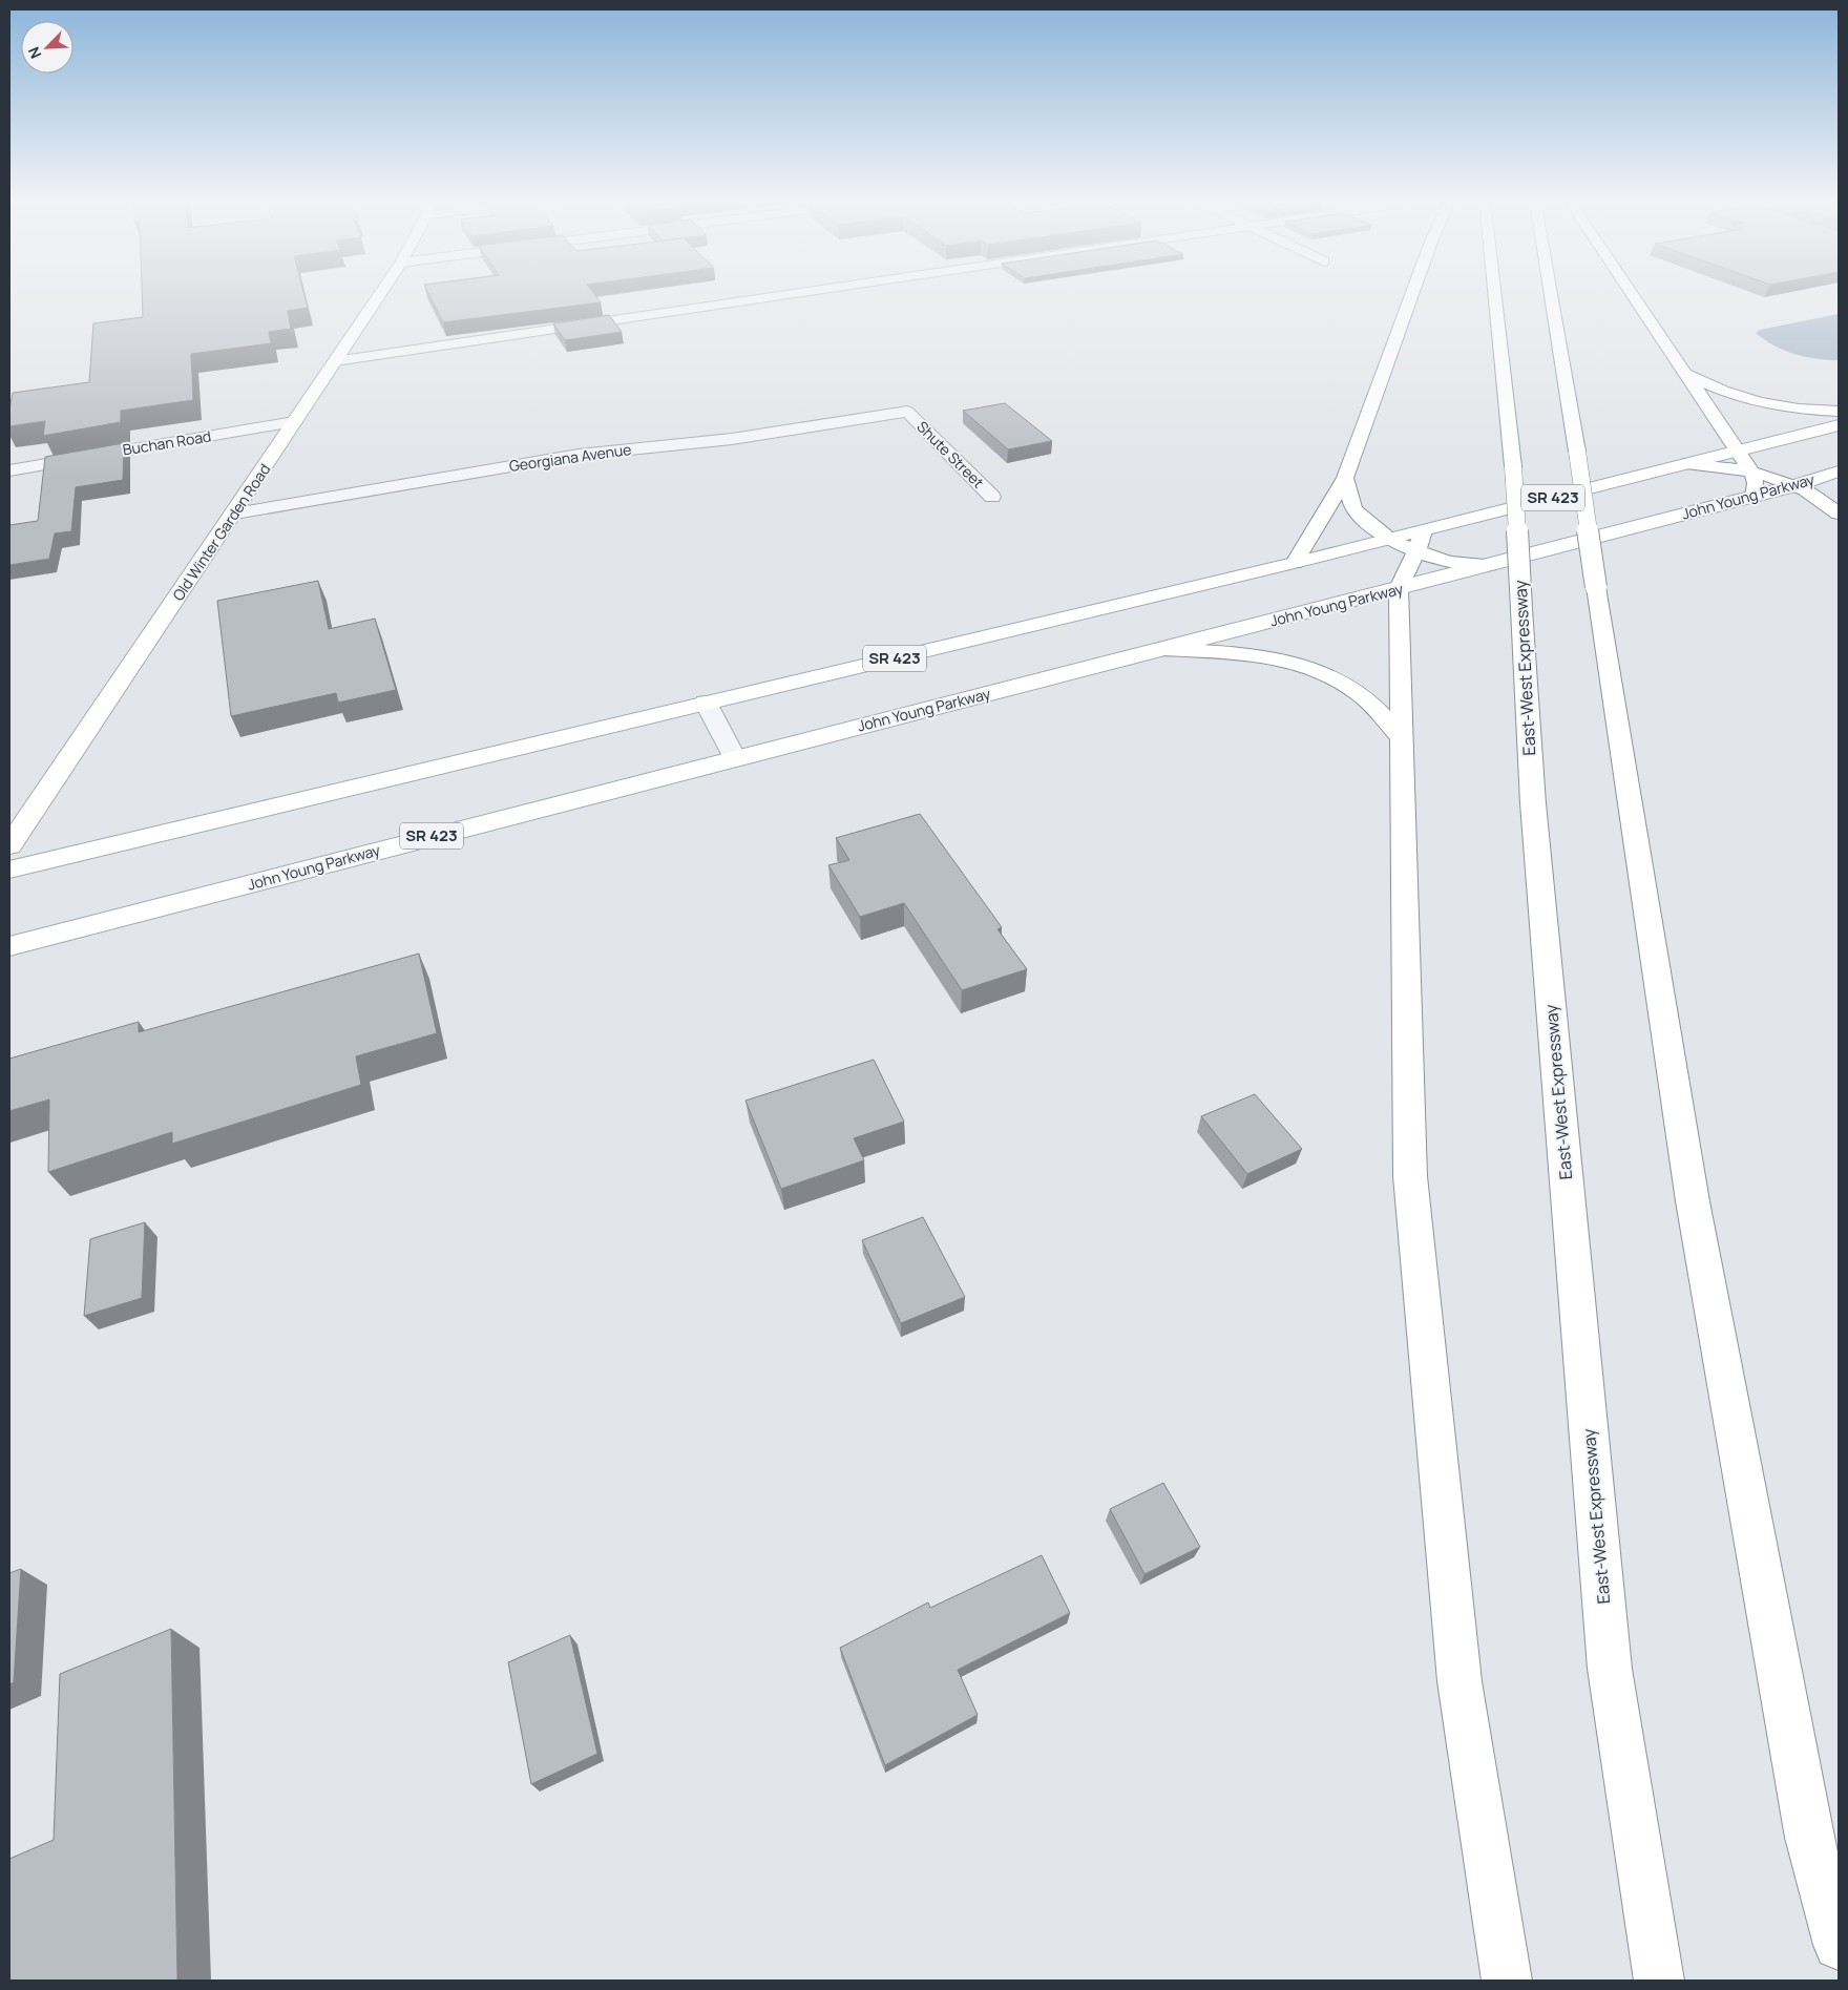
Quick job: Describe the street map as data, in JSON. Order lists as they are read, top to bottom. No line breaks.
{"streets":{"main road":["John Young Parkway","SR 423","Old Winter Garden Road","East-West Expressway"],"street":["Buchan Road","Shute Street","Georgiana Avenue"]},"crossings":[["Buchan Road","Old Winter Garden Road"],["Shute Street","Georgiana Avenue"],["Georgiana Avenue","Old Winter Garden Road"]],"north":"bottom left"}
